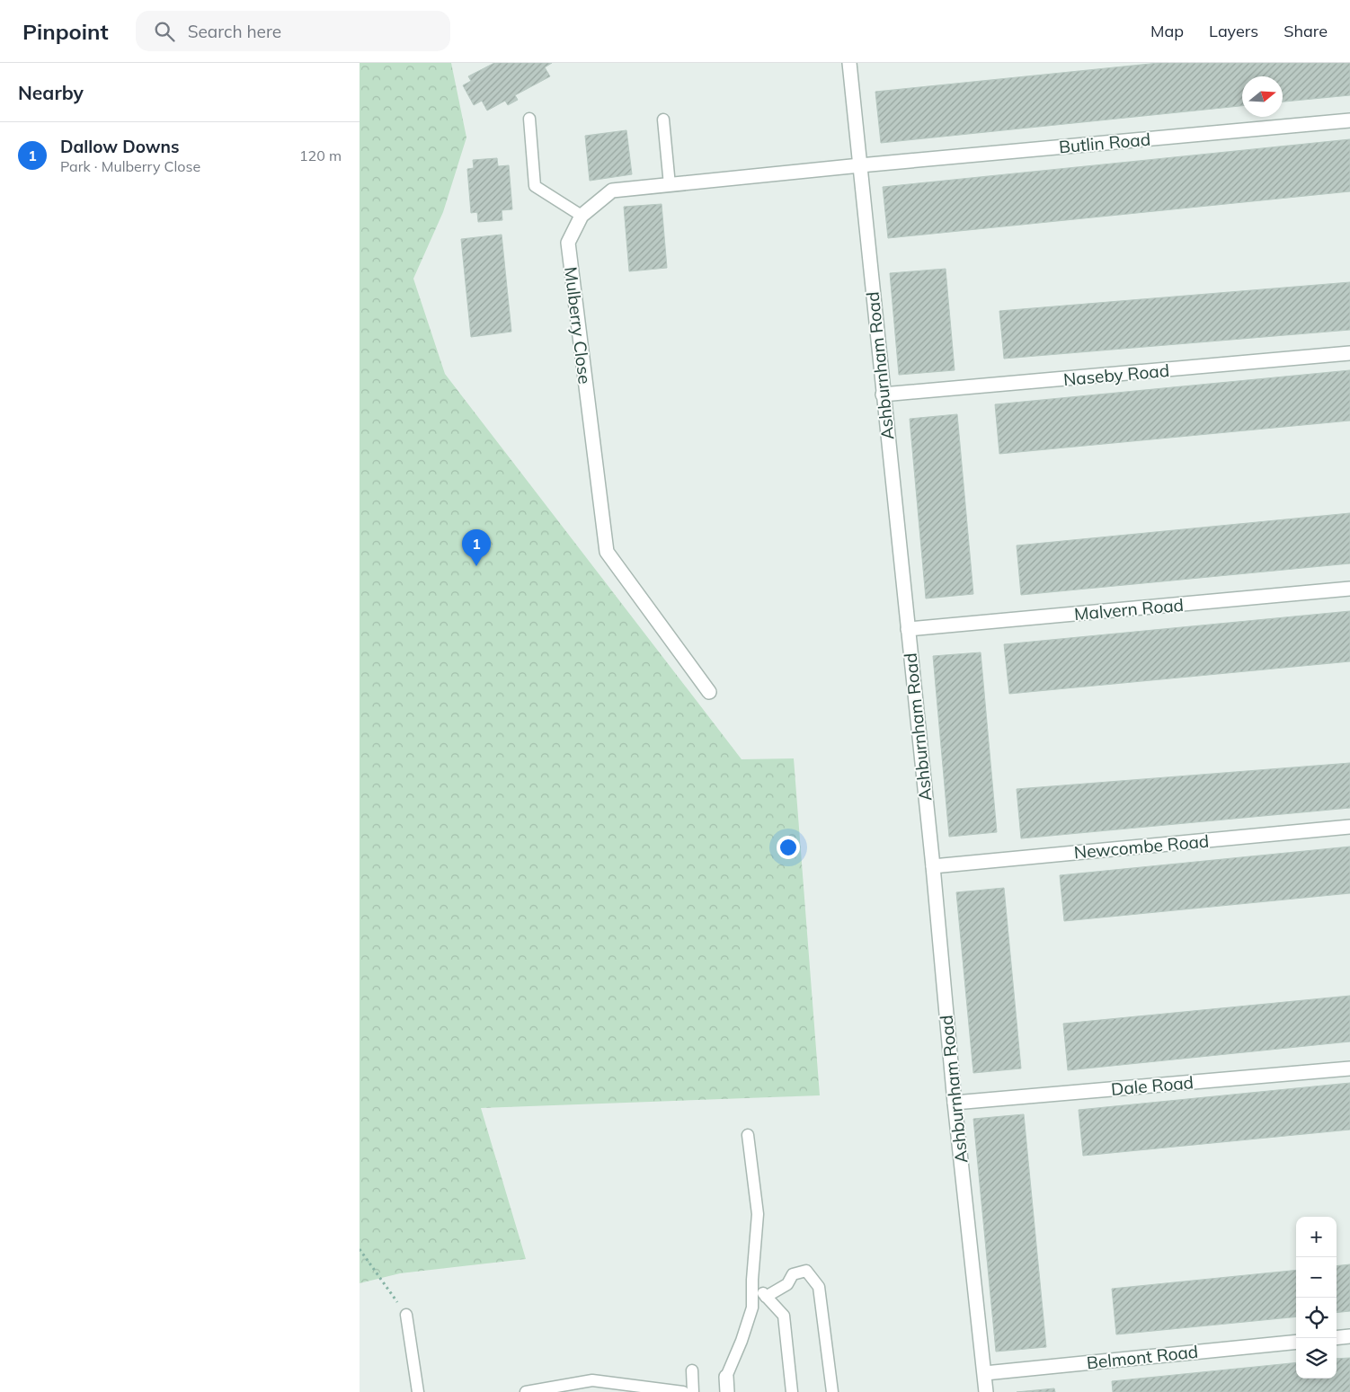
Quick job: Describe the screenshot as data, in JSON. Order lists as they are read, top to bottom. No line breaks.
{"streets":{"street":["Butlin Road","Mulberry Close","Ashburnham Road","Naseby Road","Malvern Road","Newcombe Road","Dale Road","Belmont Road"]},"crossings":[["Butlin Road","Mulberry Close"],["Butlin Road","Ashburnham Road"],["Mulberry Close","Ashburnham Road"],["Ashburnham Road","Naseby Road"],["Ashburnham Road","Malvern Road"],["Ashburnham Road","Newcombe Road"],["Ashburnham Road","Dale Road"],["Ashburnham Road","Belmont Road"]],"north":"right","page":{"header":"Pinpoint","search":"Search here","nav":["Map","Layers","Share"],"heading":"Nearby","list":[{"mark":"1","name":"Dallow Downs","note":"Park · Mulberry Close","value":"120 m"}],"pins":"1","map_buttons":["+","−"]}}
